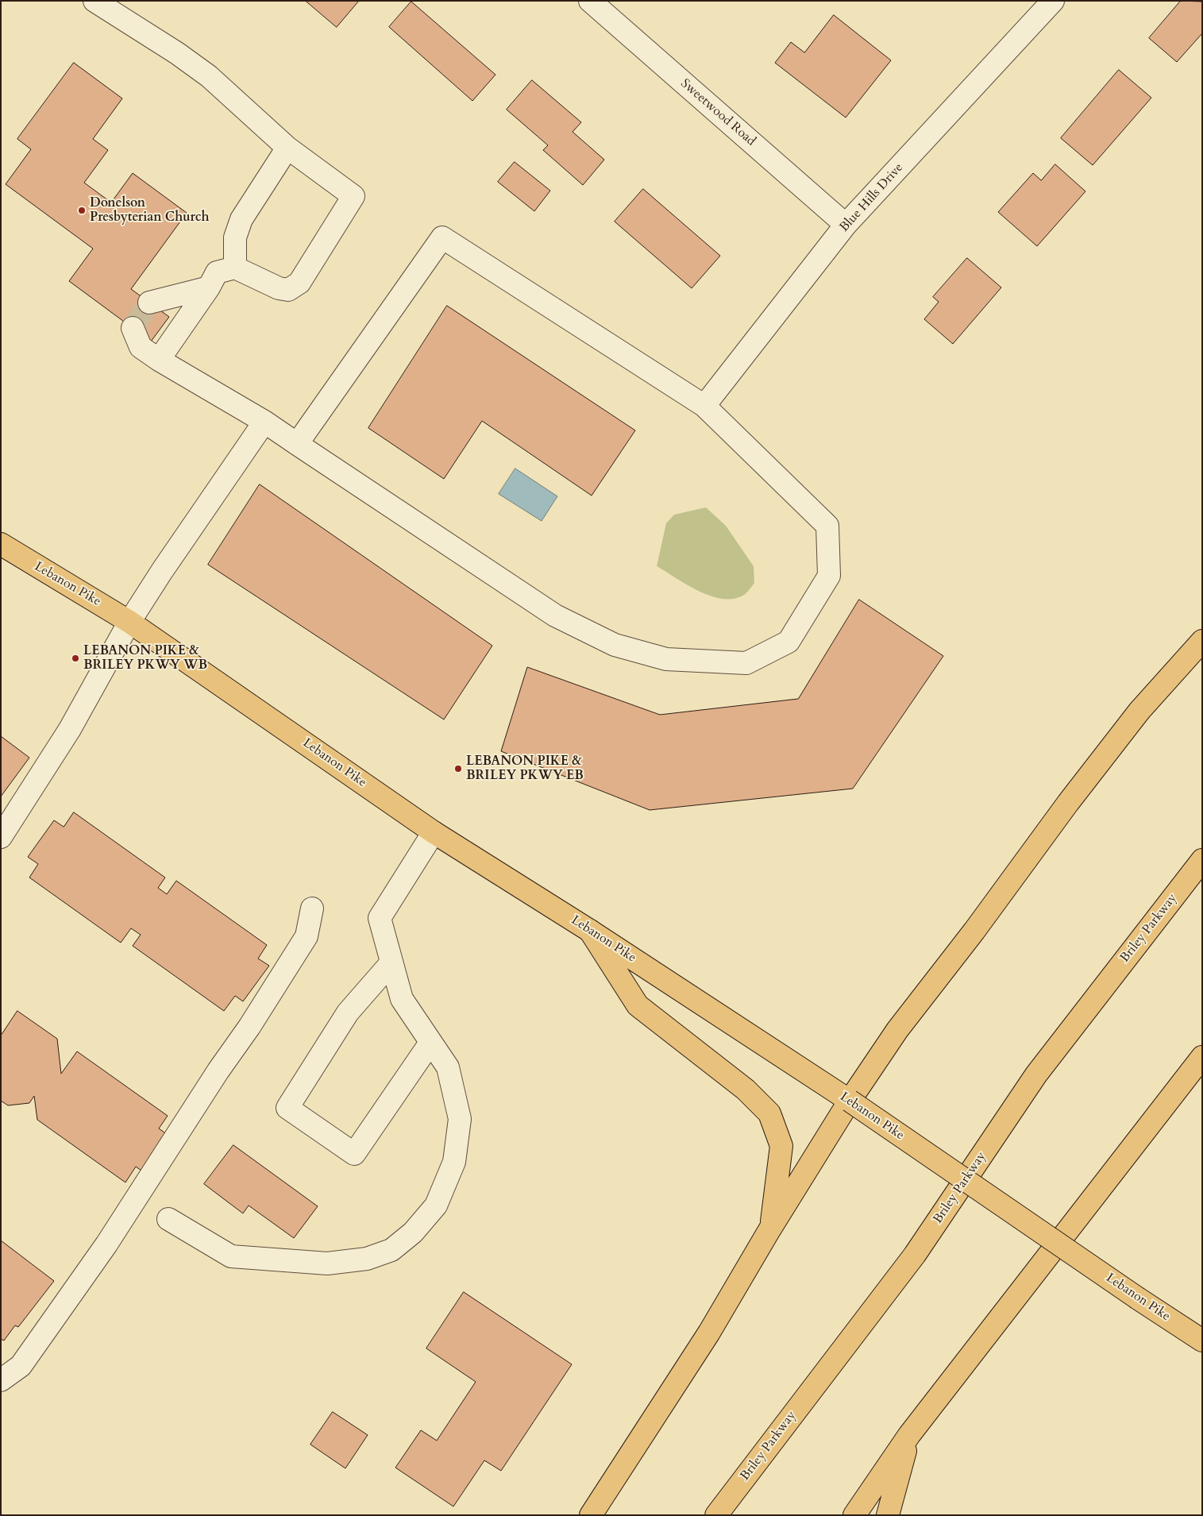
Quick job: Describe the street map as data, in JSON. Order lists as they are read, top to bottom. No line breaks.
{"streets":{"main road":["Lebanon Pike","Briley Parkway"],"street":["Sweetwood Road","Blue Hills Drive"]},"crossings":[["Sweetwood Road","Blue Hills Drive"]],"places":["Donelson Presbyterian Church","LEBANON PIKE & BRILEY PKWY WB","LEBANON PIKE & BRILEY PKWY EB"]}
